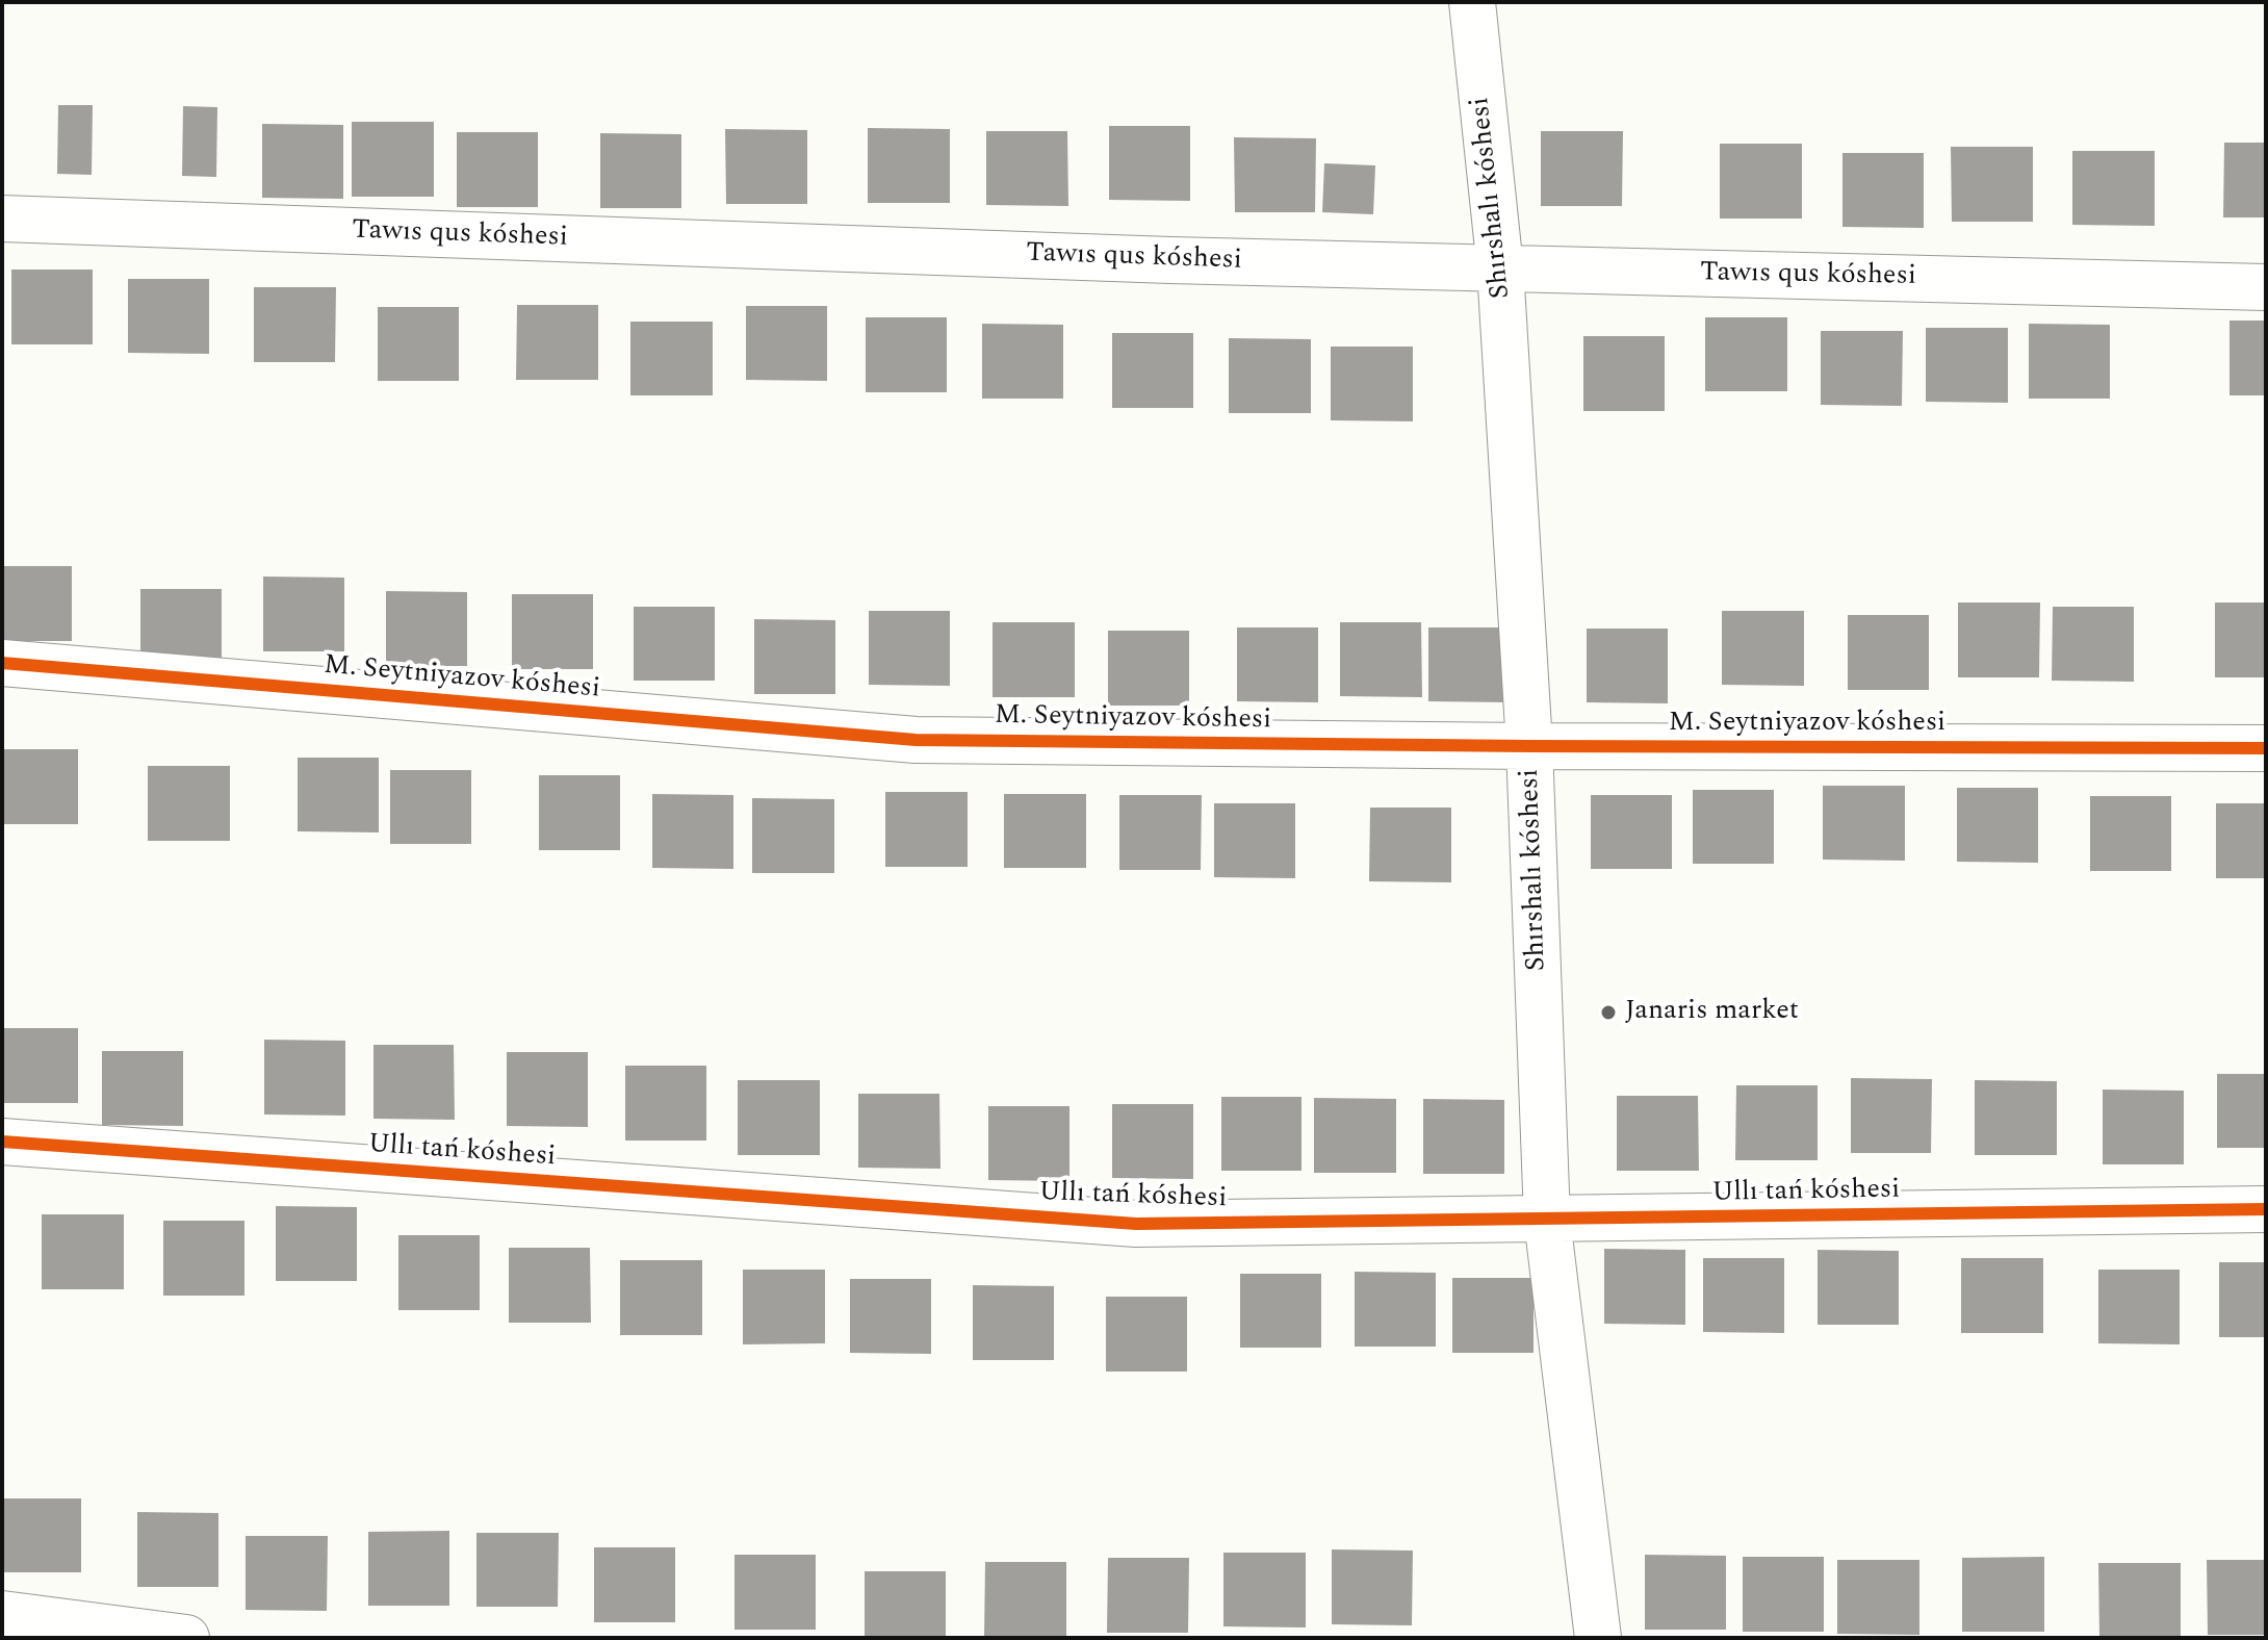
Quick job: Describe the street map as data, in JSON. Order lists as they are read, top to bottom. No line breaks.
{"streets":{"street":["Shırshalı kóshesi","Tawıs qus kóshesi","M. Seytniyazov kóshesi","Ullı tań kóshesi"]},"crossings":[["Shırshalı kóshesi","Tawıs qus kóshesi"],["Shırshalı kóshesi","M. Seytniyazov kóshesi"],["Shırshalı kóshesi","Ullı tań kóshesi"]],"places":["Janaris market"]}
